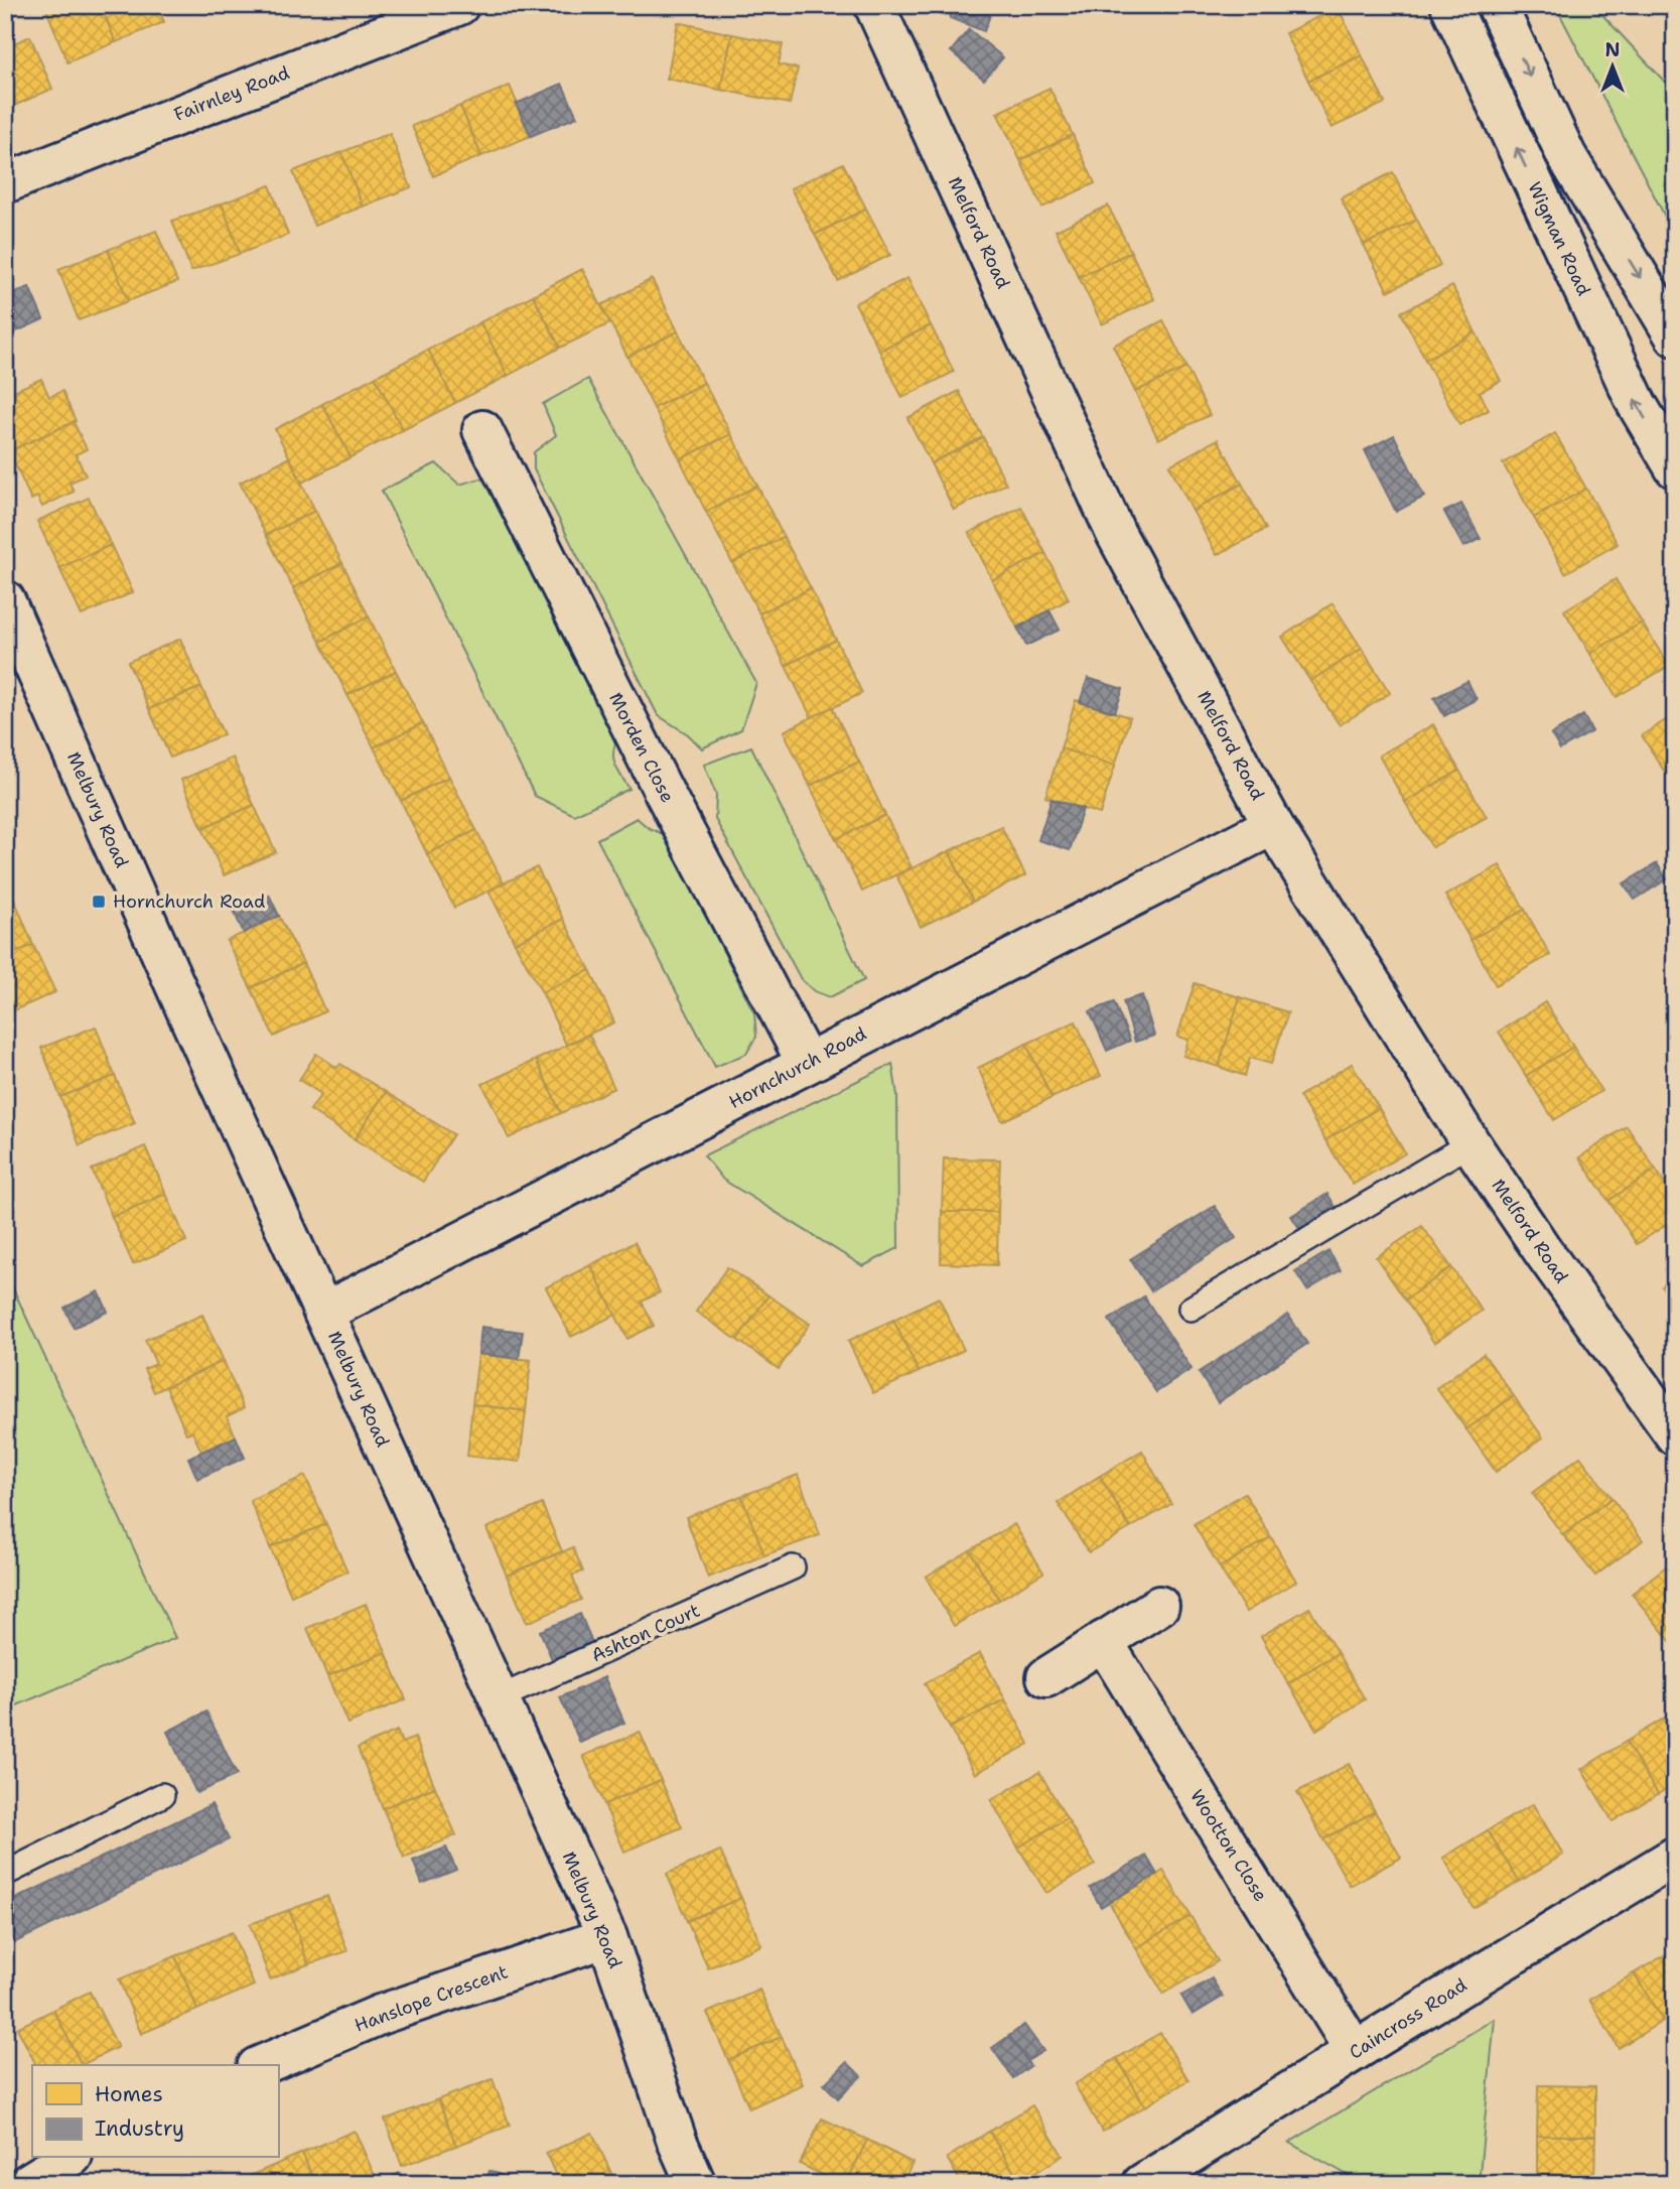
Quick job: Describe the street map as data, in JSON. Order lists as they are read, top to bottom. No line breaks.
{"streets":{"street":["Fairnley Road","Melford Road","Wigman Road","Morden Close","Melbury Road","Hornchurch Road","Wootton Close","Hanslope Crescent","Caincross Road"],"lane":["Ashton Court"]},"crossings":[["Melford Road","Hornchurch Road"],["Morden Close","Hornchurch Road"],["Melbury Road","Hornchurch Road"],["Melbury Road","Ashton Court"],["Melbury Road","Hanslope Crescent"],["Wootton Close","Caincross Road"]],"places":{"transit":["Hornchurch Road"]},"legend":["Homes","Industry"],"north":"top"}
